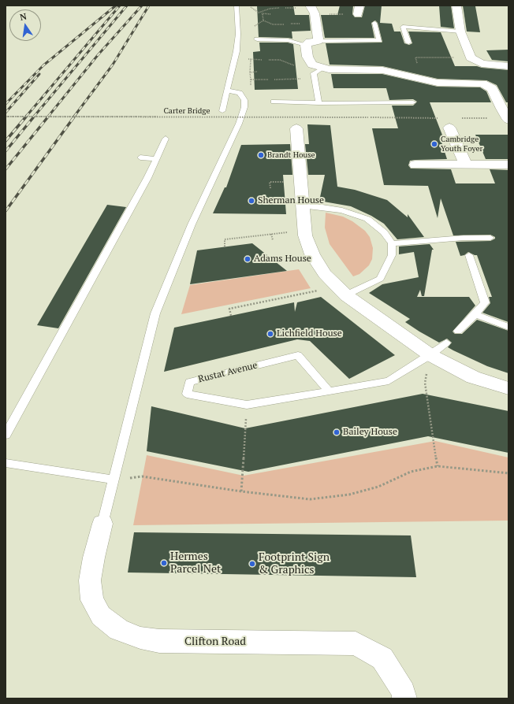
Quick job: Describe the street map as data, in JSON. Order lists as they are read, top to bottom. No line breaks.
{"streets":{"street":["Clifton Road"],"lane":["Rustat Avenue"],"path":["Carter Bridge"]},"places":["Cambridge Youth Foyer","Brandt House","Sherman House","Adams House","Lichfield House","Bailey House","Hermes Parcel Net","Footprint Sign & Graphics"],"north":"top"}
